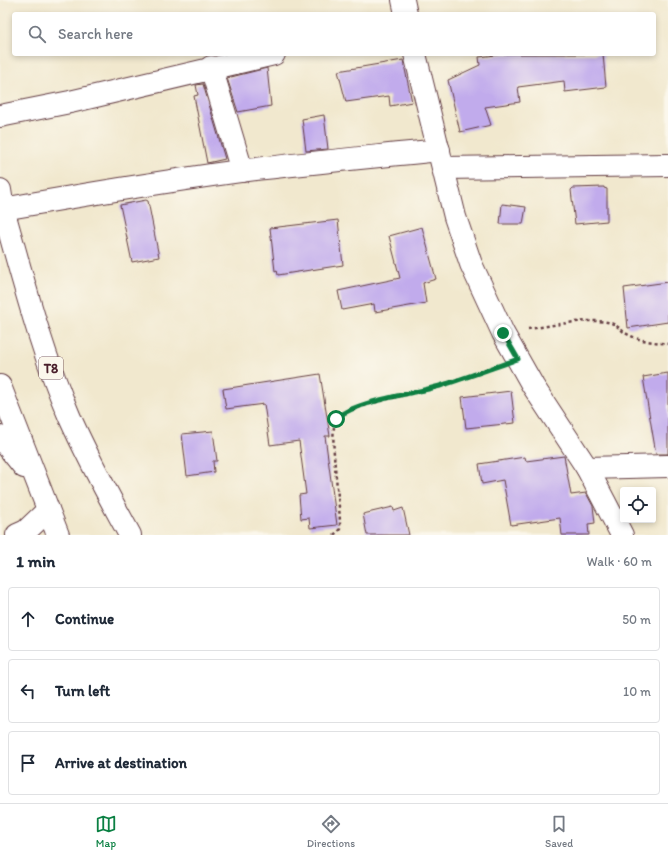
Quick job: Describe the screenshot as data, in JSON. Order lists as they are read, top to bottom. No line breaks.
{"streets":{"main road":["T8"]},"page":{"search":"Search here","heading":["1 min","Walk · 60 m"],"list":[["Continue","50 m"],["Turn left","10 m"],"Arrive at destination"],"nav":["Map","Directions","Saved"]}}
